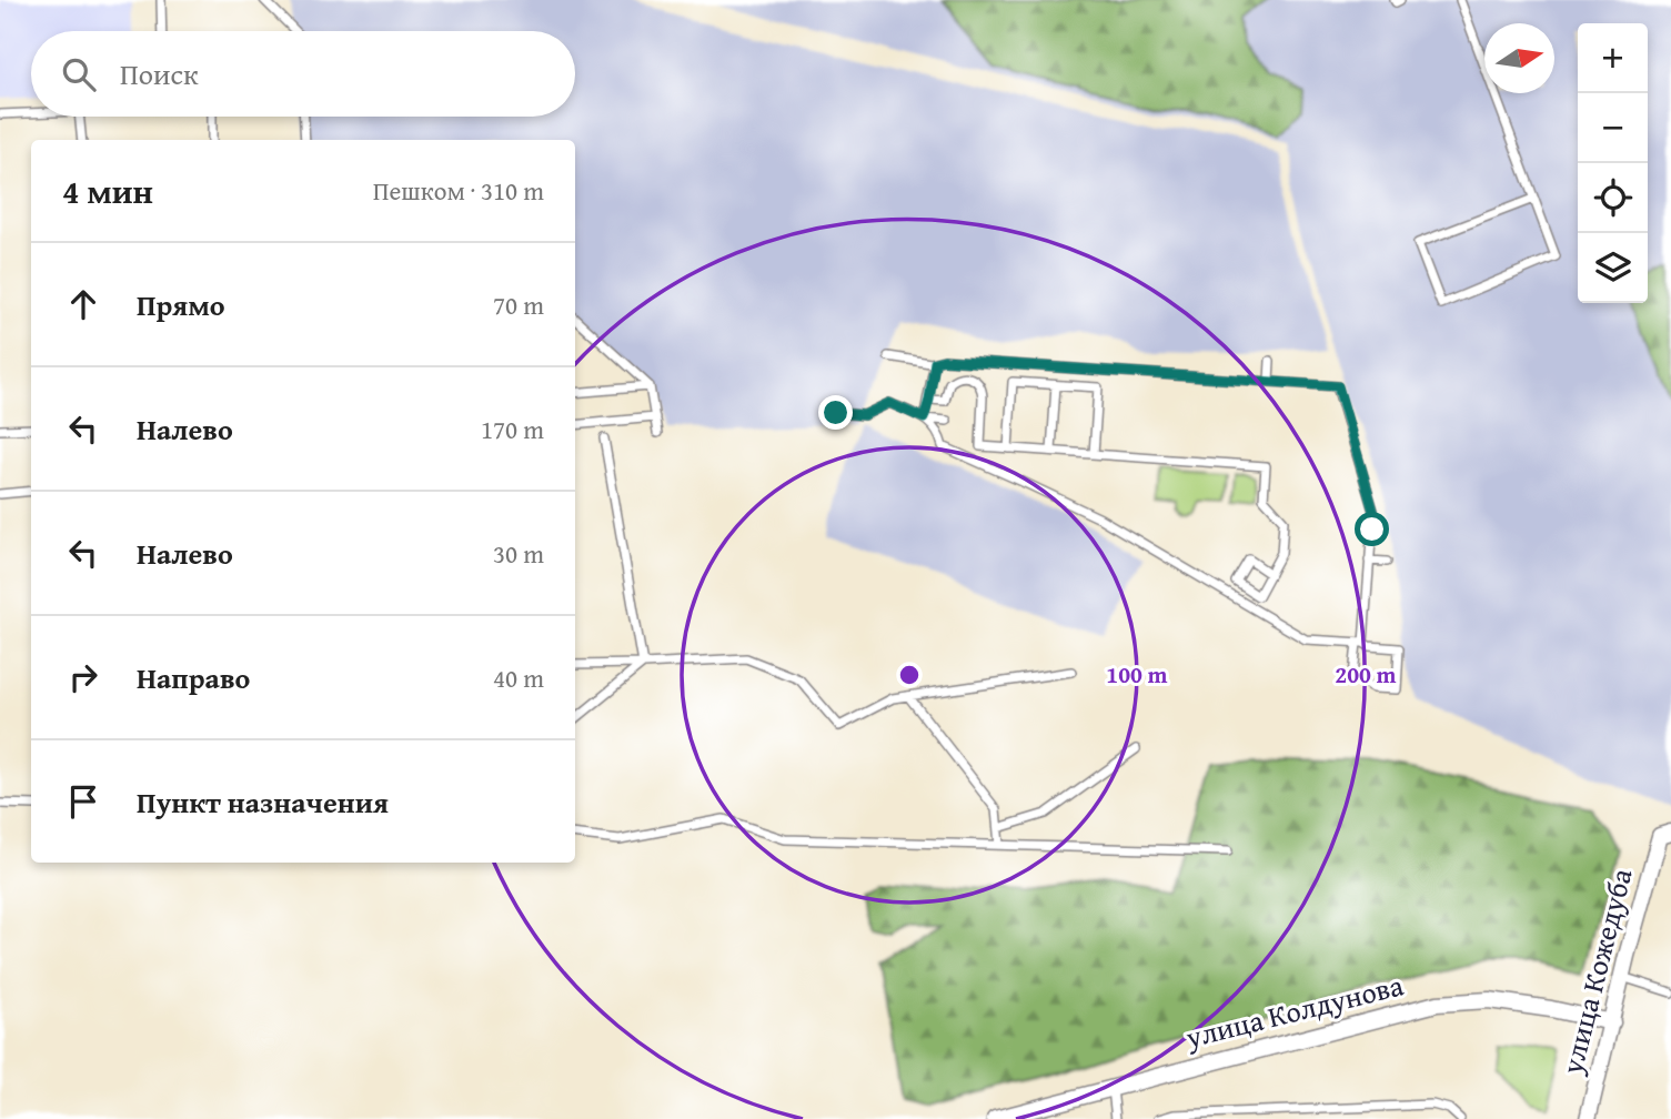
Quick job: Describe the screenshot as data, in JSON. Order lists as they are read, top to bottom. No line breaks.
{"streets":{"street":["улица Кожедуба","улица Колдунова"]},"crossings":[["улица Кожедуба","улица Колдунова"]],"north":"right","page":{"map_buttons":["+","−"],"search":"Поиск","heading":["4 мин","Пешком · 310 m"],"list":[["Прямо","70 m"],["Налево","170 m"],["Налево","30 m"],["Направо","40 m"],"Пункт назначения"]},"rings":["100 m","200 m"]}
